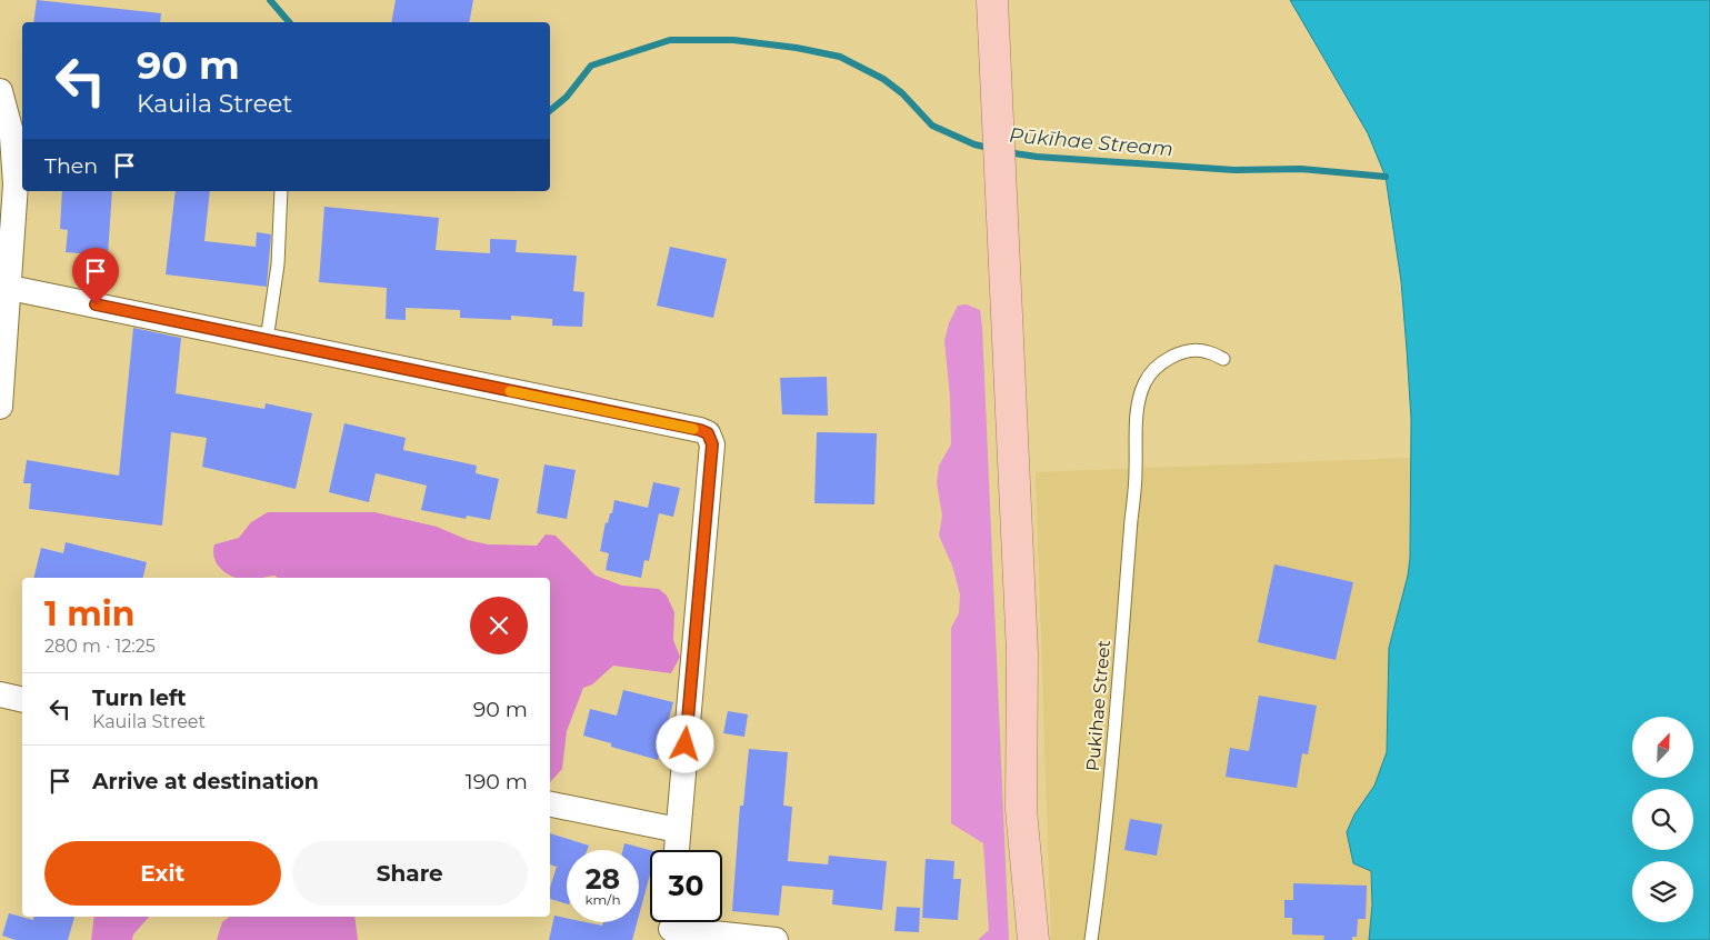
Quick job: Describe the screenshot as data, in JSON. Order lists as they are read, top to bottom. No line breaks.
{"streets":{"lane":["Pukihae Street"]},"water":["Pūkīhae Stream"],"north":"top right","page":{"turn":["90 m","Kauila Street"],"then":"Then","heading":["1 min","280 m · 12:25"],"list":[{"name":"Turn left","note":"Kauila Street","value":"90 m"},{"name":"Arrive at destination","value":"190 m"}],"buttons":["Exit","Share"],"speed":"28 km/h","limit":"30"}}
